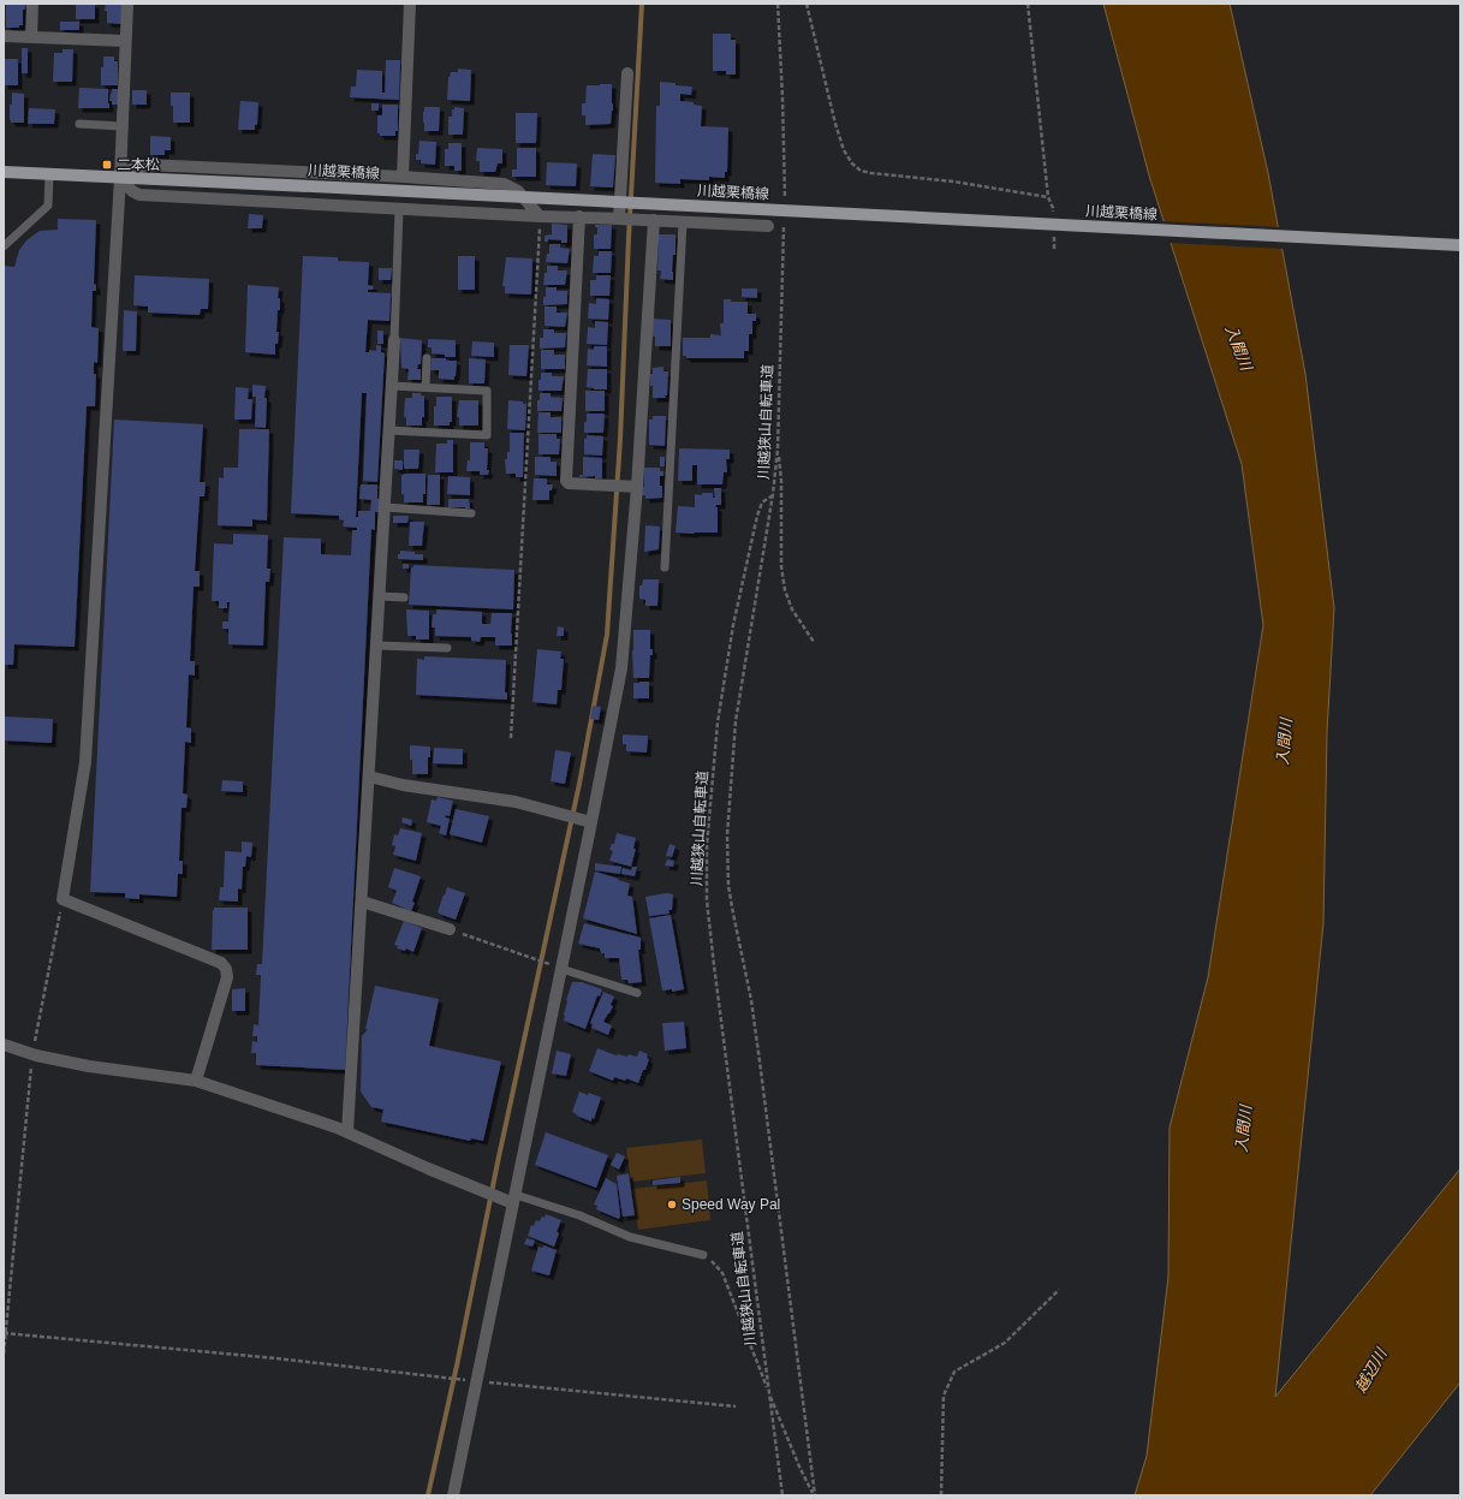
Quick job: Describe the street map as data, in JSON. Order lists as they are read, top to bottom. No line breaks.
{"streets":{"main road":["川越栗橋線"],"path":["川越狭山自転車道"]},"water":["入間川","越辺川"],"places":{"transit":["二本松"],"other":["Speed Way Pal"]}}
